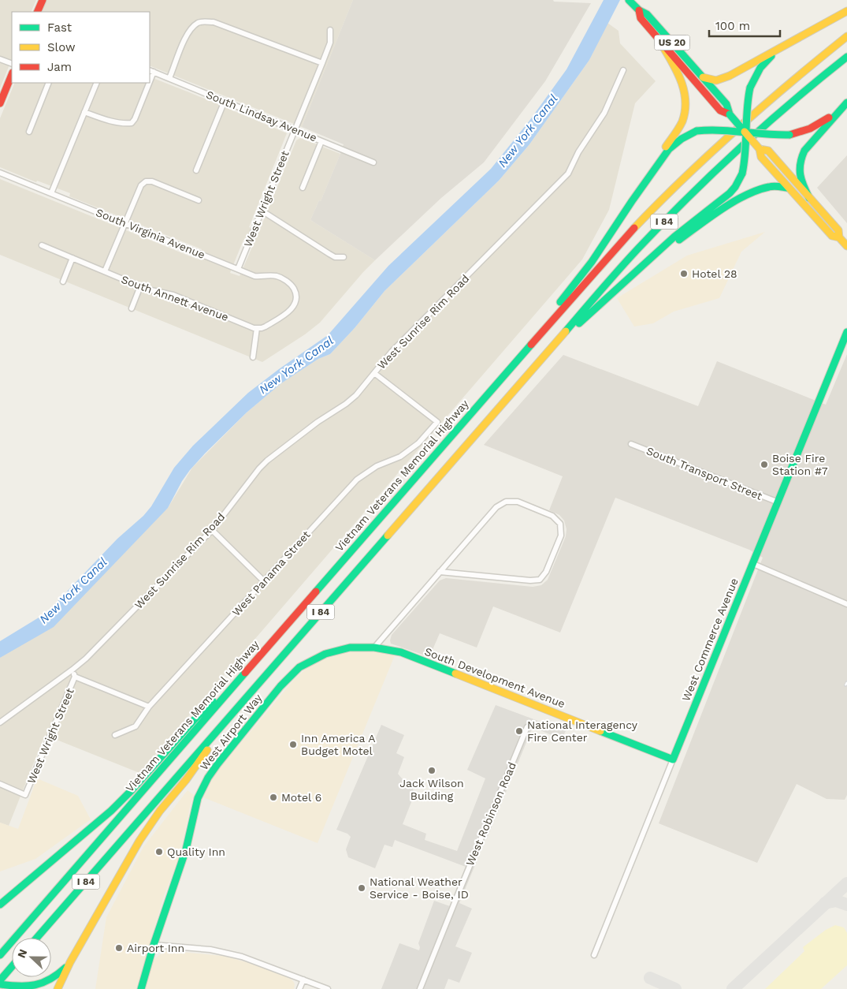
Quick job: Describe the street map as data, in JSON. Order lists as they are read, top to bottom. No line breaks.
{"streets":{"main road":["US 20","I 84","Vietnam Veterans Memorial Highway","West Commerce Avenue","South Development Avenue","West Airport Way"],"street":["South Lindsay Avenue","West Wright Street","South Virginia Avenue","South Annett Avenue","West Sunrise Rim Road","South Transport Street","West Panama Street","West Robinson Road"]},"crossings":[["South Lindsay Avenue","West Wright Street"],["West Wright Street","South Virginia Avenue"],["South Virginia Avenue","South Annett Avenue"],["West Sunrise Rim Road","West Panama Street"],["South Transport Street","West Commerce Avenue"],["West Commerce Avenue","South Development Avenue"],["South Development Avenue","West Airport Way"]],"water":["New York Canal"],"places":["Hotel 28","Boise Fire Station #7","National Interagency Fire Center","Inn America A Budget Motel","Jack Wilson Building","Motel 6","Quality Inn","National Weather Service - Boise, ID","Airport Inn"],"legend":["Fast","Slow","Jam"],"scale_bar":"100 m","north":"left"}
